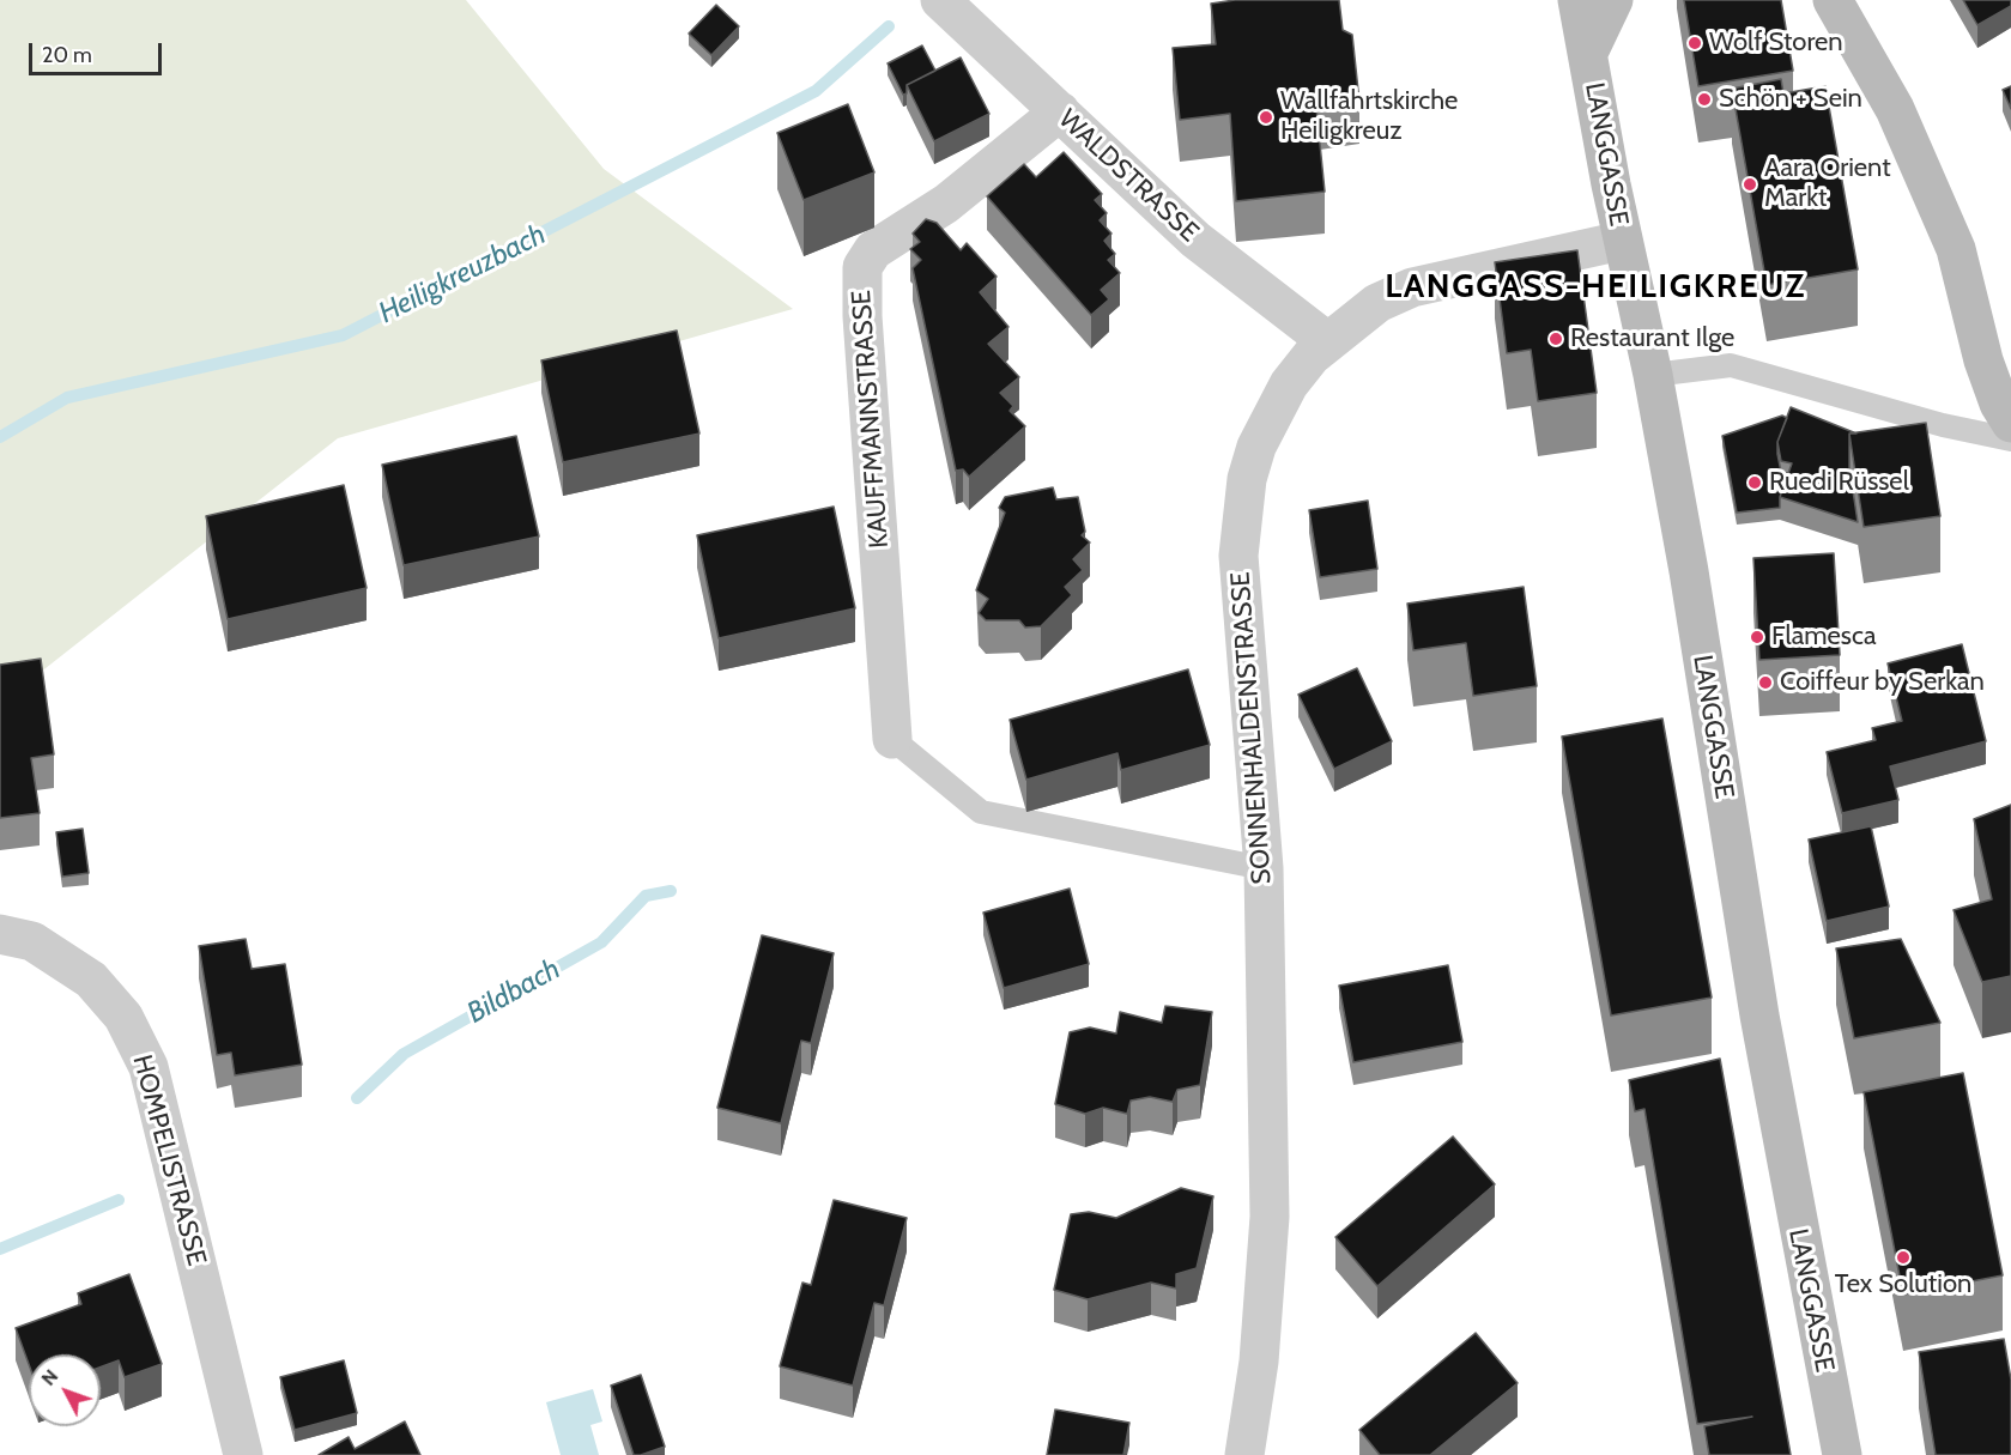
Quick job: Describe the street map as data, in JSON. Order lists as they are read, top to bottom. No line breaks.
{"streets":{"main road":["LANGGASSE"],"street":["WALDSTRASSE","KAUFFMANNSTRASSE","SONNENHALDENSTRASSE","HOMPELISTRASSE"]},"crossings":[["LANGGASSE","SONNENHALDENSTRASSE"],["WALDSTRASSE","KAUFFMANNSTRASSE"],["WALDSTRASSE","SONNENHALDENSTRASSE"]],"districts":["LANGGASS-HEILIGKREUZ"],"water":["Heiligkreuzbach","Bildbach"],"places":["Wolf Storen","Schön + Sein","Wallfahrtskirche Heiligkreuz","Aara Orient Markt","Restaurant Ilge","Ruedi Rüssel","Flamesca","Coiffeur by Serkan","Tex Solution"],"scale_bar":"20 m","north":"top left"}
